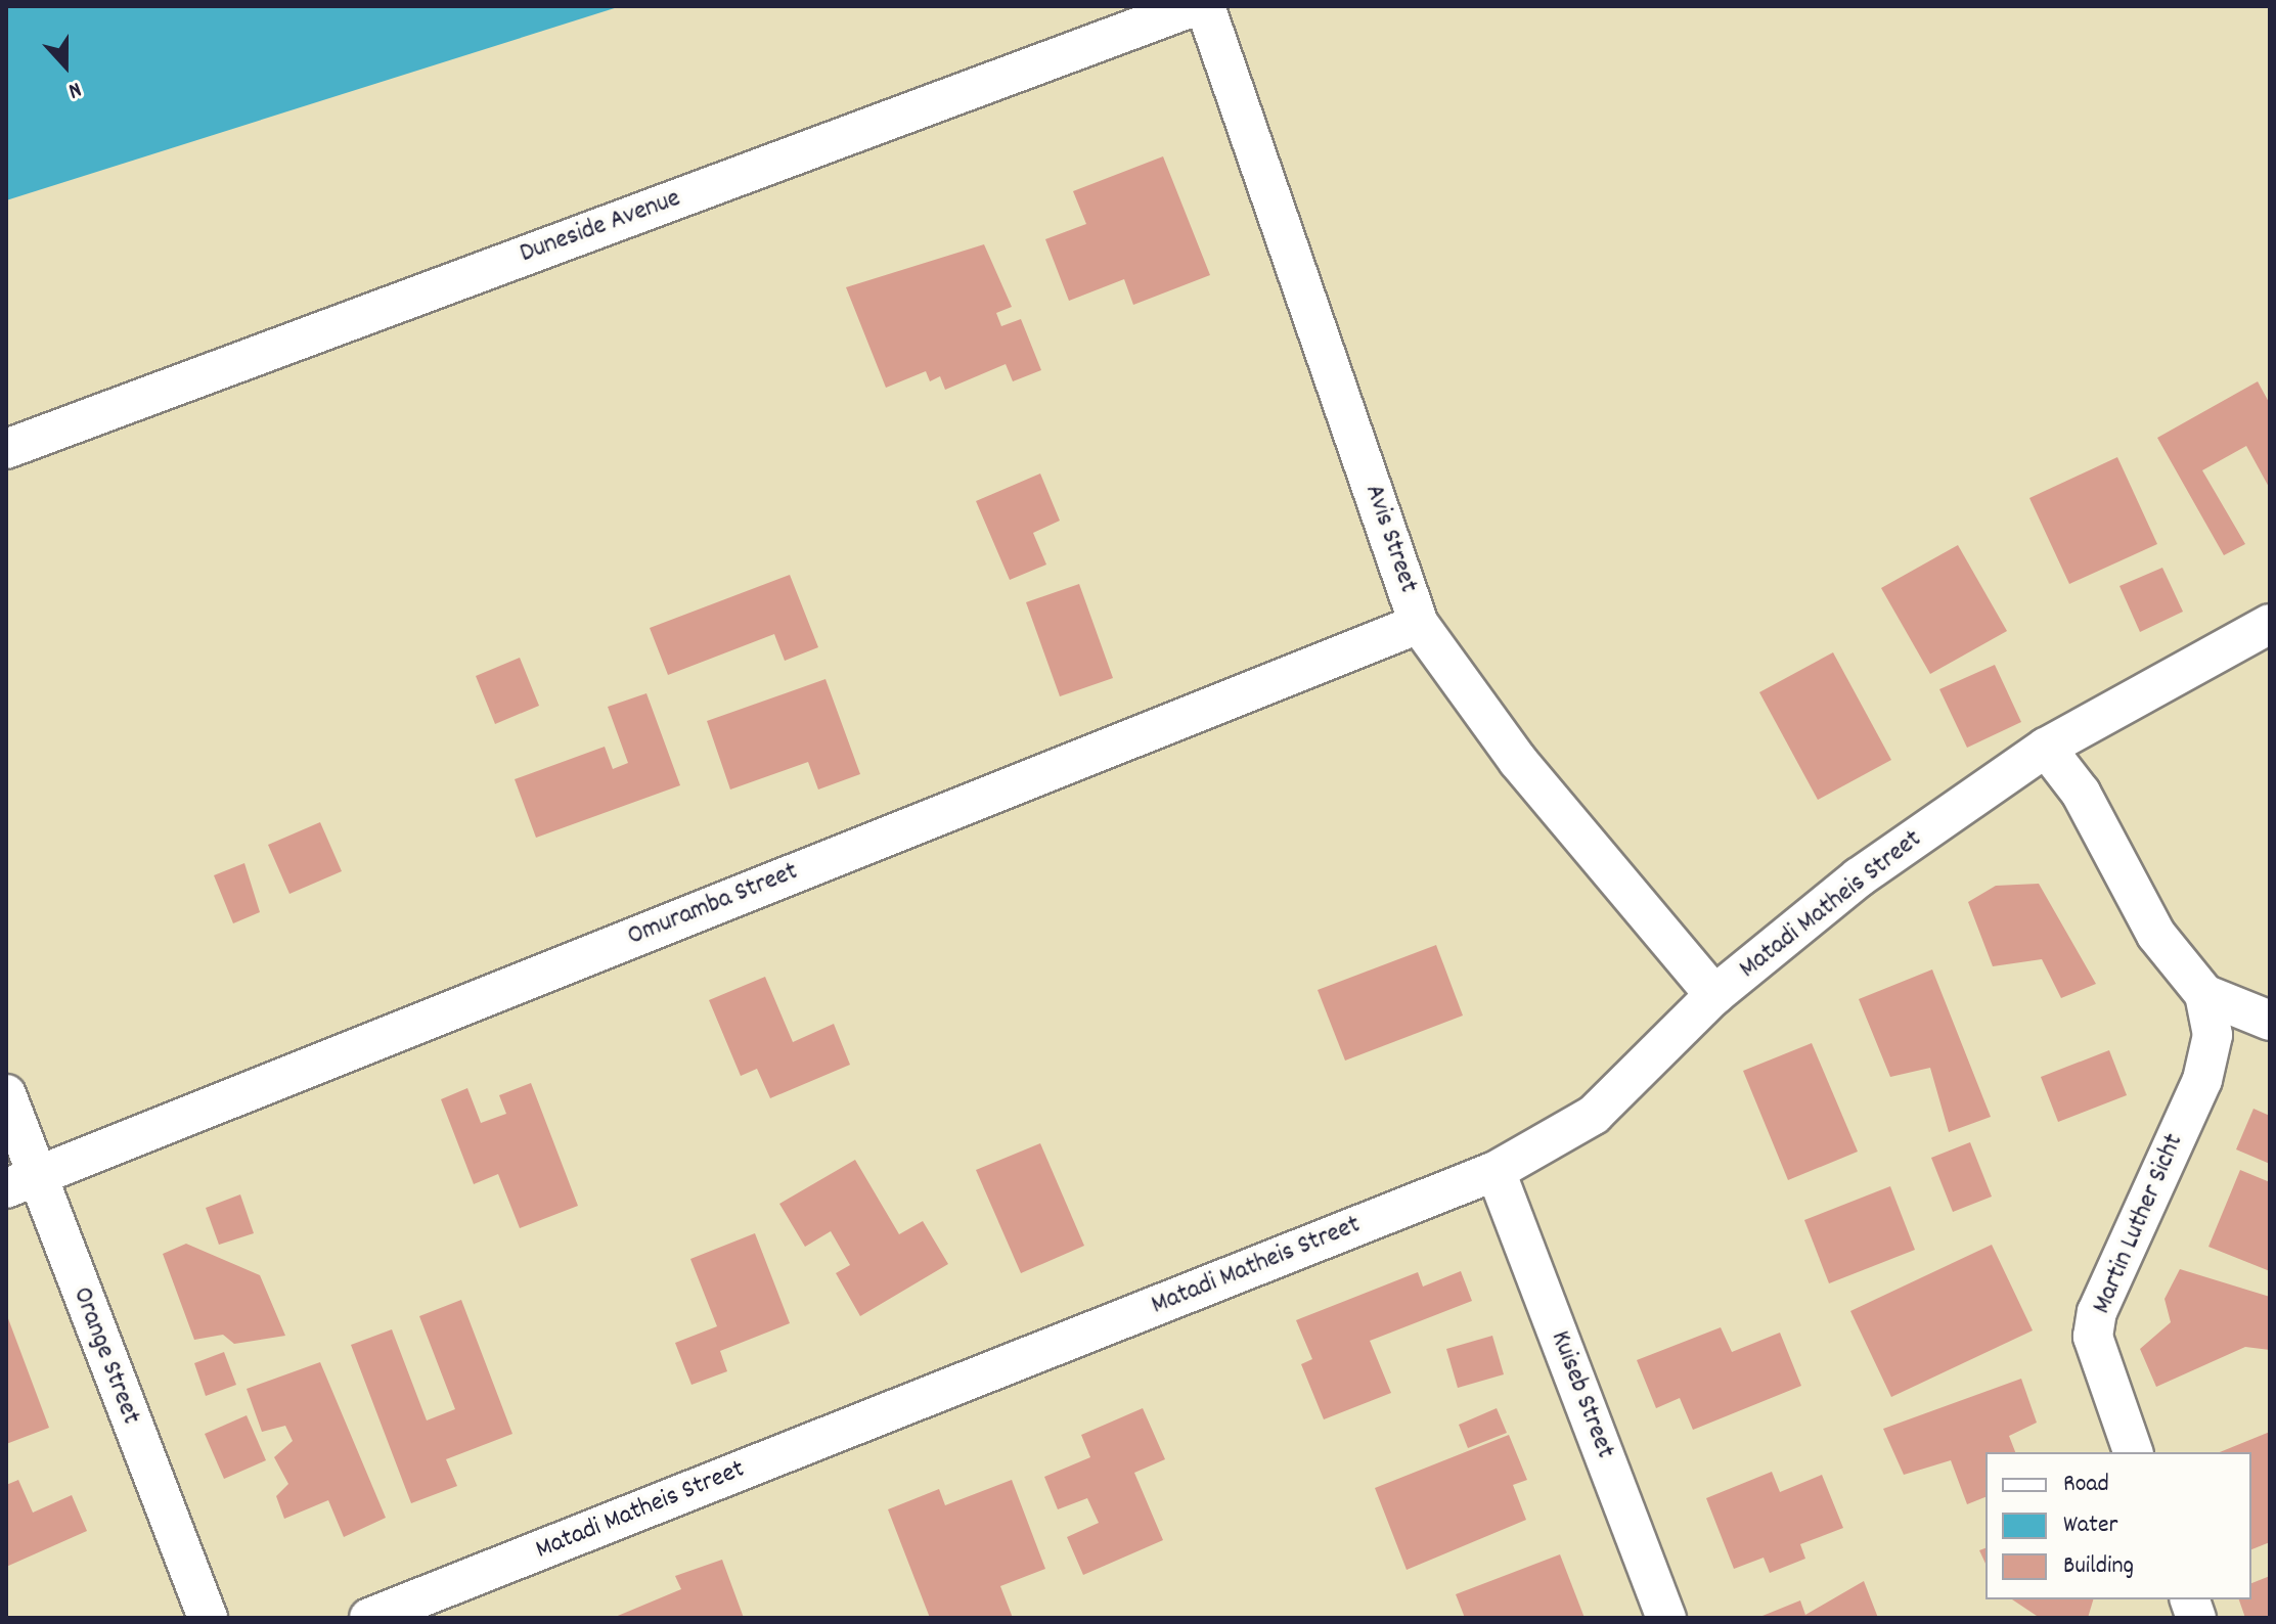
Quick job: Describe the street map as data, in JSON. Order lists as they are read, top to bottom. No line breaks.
{"streets":{"street":["Duneside Avenue","Avis Street","Omuramba Street","Matadi Matheis Street","Martin Luther Sicht","Orange Street","Kuiseb Street"]},"crossings":[["Avis Street","Omuramba Street"],["Avis Street","Matadi Matheis Street"],["Omuramba Street","Orange Street"],["Matadi Matheis Street","Kuiseb Street"]],"legend":["Road","Water","Building"],"north":"bottom"}
